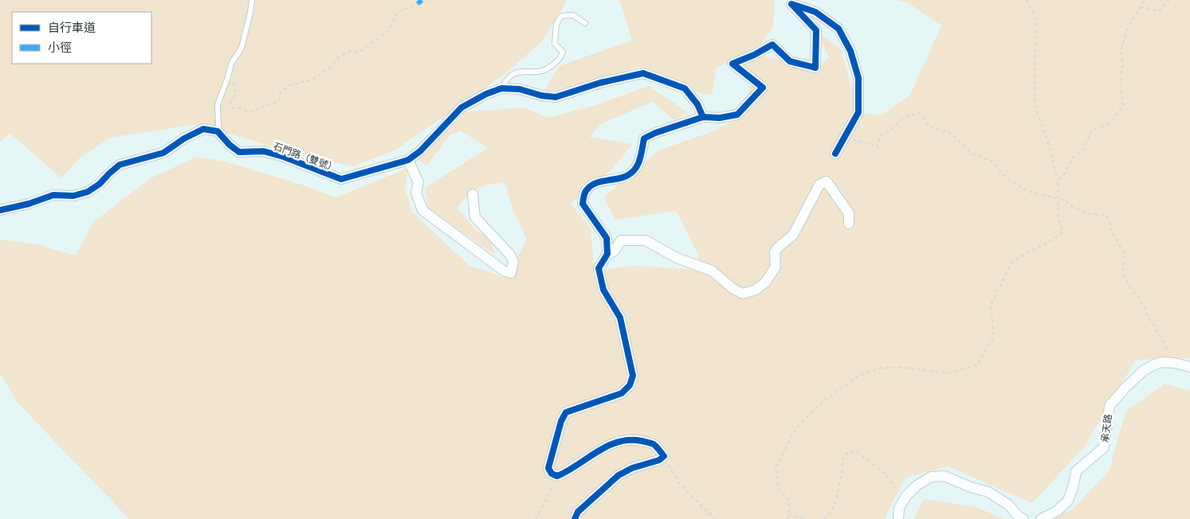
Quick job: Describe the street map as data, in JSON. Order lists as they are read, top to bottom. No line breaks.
{"streets":{"street":["石門路（雙號）","承天路"]},"legend":["自行車道","小徑"]}
